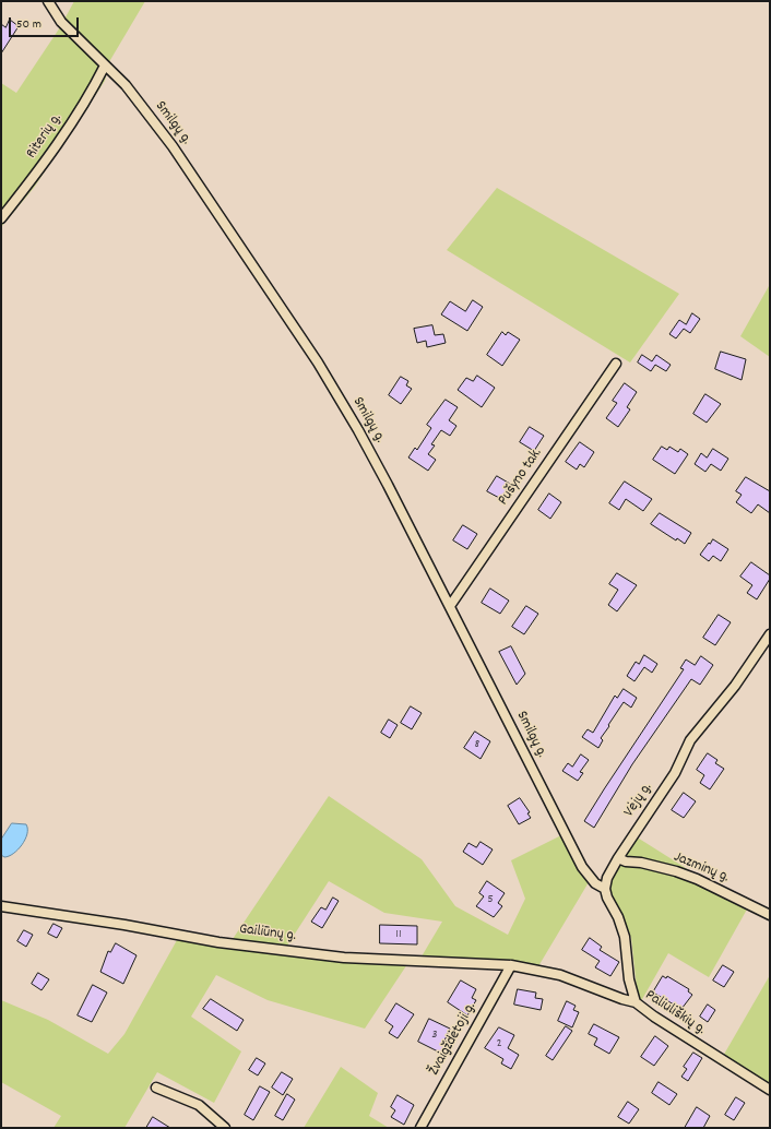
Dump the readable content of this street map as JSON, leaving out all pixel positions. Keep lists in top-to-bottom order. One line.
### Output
{"streets":{"street":["Smilgų g.","Riterių g.","Pušyno tak.","Vėjų g.","Jazminų g.","Gailiūnų g.","Paliuliškių g.","Žvaigždėtoji g."]},"crossings":[["Smilgų g.","Riterių g."],["Smilgų g.","Pušyno tak."],["Smilgų g.","Vėjų g."],["Vėjų g.","Jazminų g."],["Gailiūnų g.","Paliuliškių g."],["Gailiūnų g.","Žvaigždėtoji g."]],"house_numbers":["8","5","11","3","2"],"scale_bar":"50 m"}
